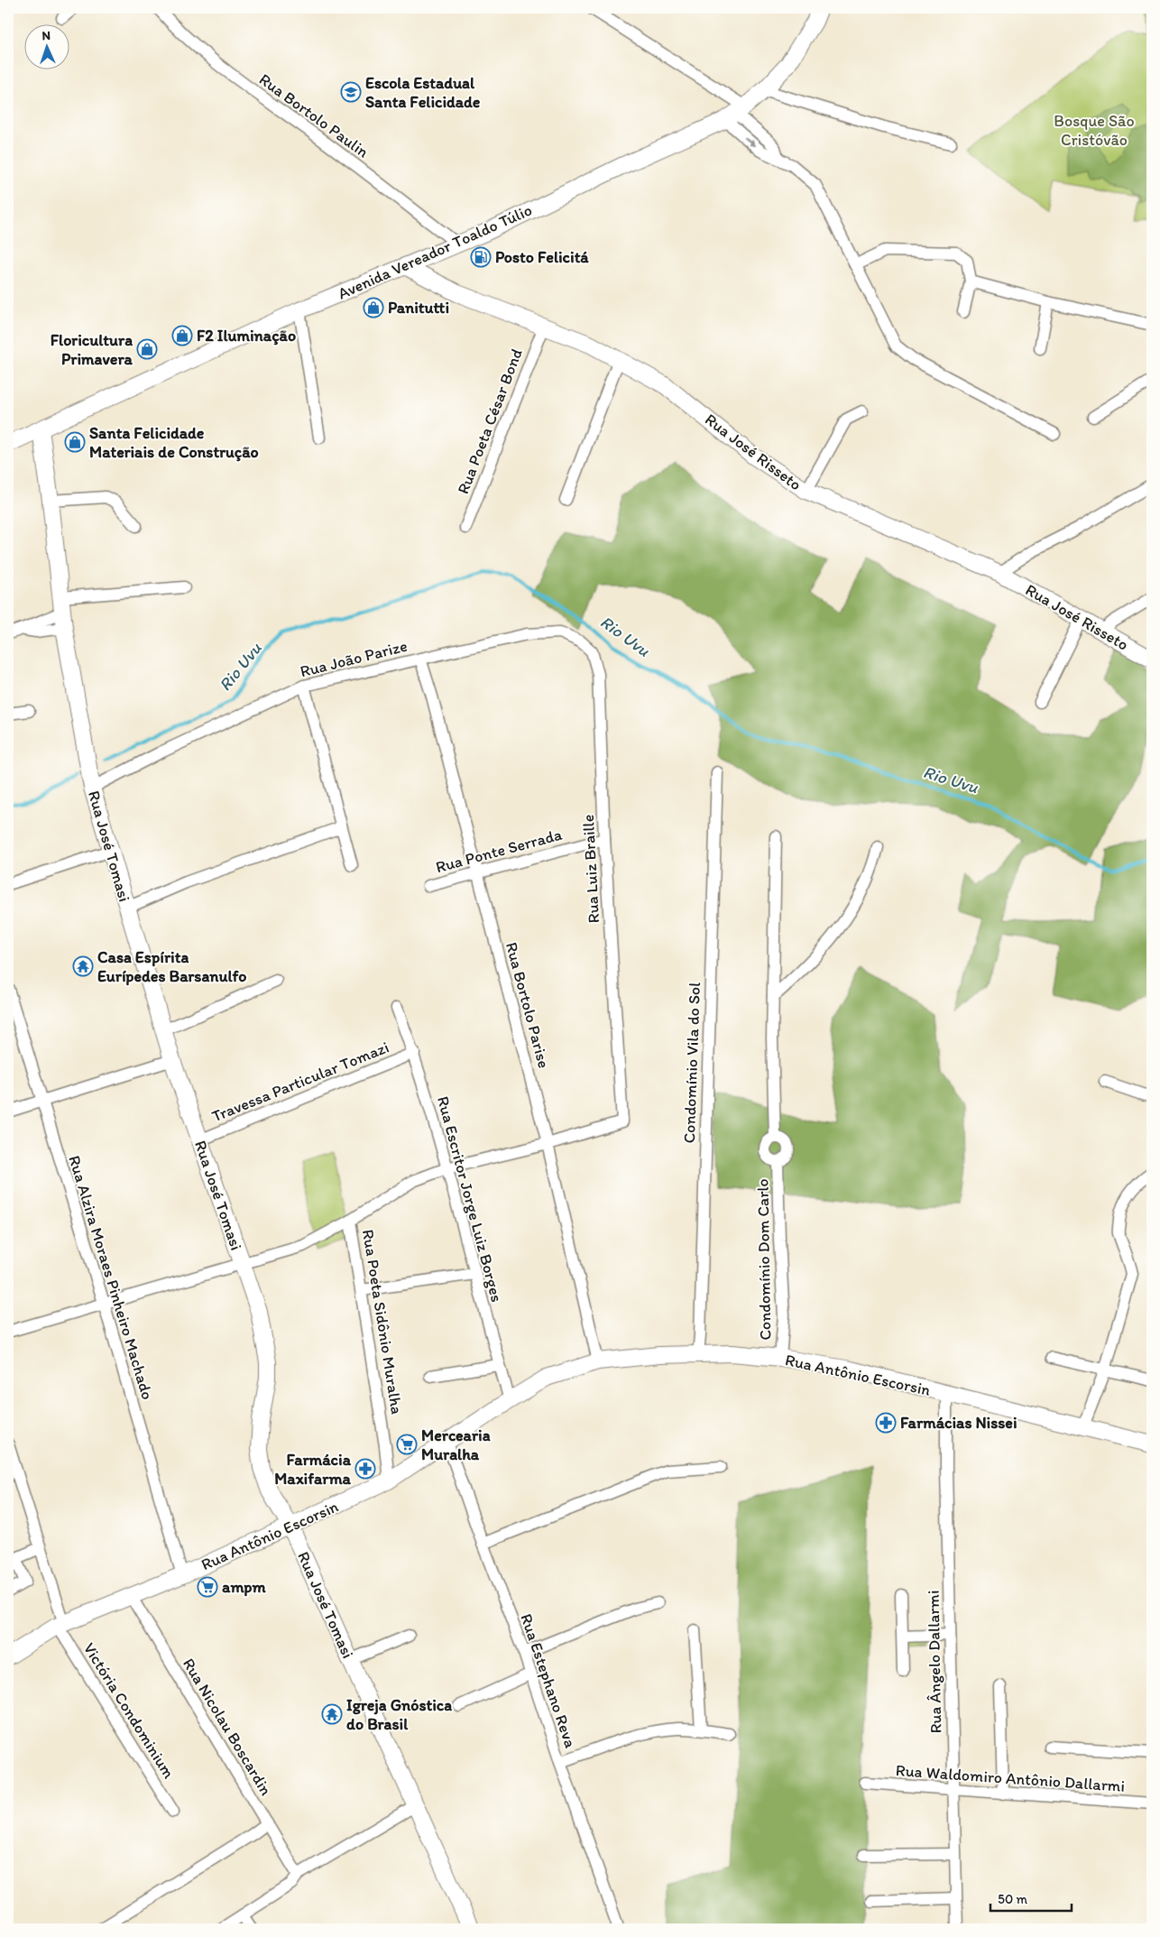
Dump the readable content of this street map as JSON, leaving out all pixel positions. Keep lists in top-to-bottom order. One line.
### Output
{"streets":{"main road":["Avenida Vereador Toaldo Túlio","Rua José Risseto","Rua José Tomasi","Rua Antônio Escorsin"],"street":["Rua Bortolo Paulin","Rua Poeta César Bond","Rua João Parize","Rua Ponte Serrada","Rua Luiz Braille","Rua Bortolo Parise","Condomínio Vila do Sol","Travessa Particular Tomazi","Rua Escritor Jorge Luiz Borges","Condomínio Dom Carlo","Rua Alzira Moraes Pinheiro Machado","Rua Poeta Sidônio Muralha","Rua Ângelo Dallarmi","Rua Estephano Reva","Victória Condominium","Rua Nicolau Boscardin","Rua Waldomiro Antônio Dallarmi"]},"crossings":[["Rua Bortolo Paulin","Avenida Vereador Toaldo Túlio"],["Avenida Vereador Toaldo Túlio","Rua José Risseto"],["Avenida Vereador Toaldo Túlio","Rua José Tomasi"],["Rua Poeta César Bond","Rua José Risseto"],["Rua João Parize","Rua José Tomasi"],["Rua João Parize","Rua Luiz Braille"],["Rua João Parize","Rua Bortolo Parise"],["Rua José Tomasi","Travessa Particular Tomazi"],["Rua José Tomasi","Rua Antônio Escorsin"],["Rua Ponte Serrada","Rua Luiz Braille"],["Rua Ponte Serrada","Rua Bortolo Parise"],["Rua Luiz Braille","Rua Bortolo Parise"],["Rua Bortolo Parise","Rua Antônio Escorsin"],["Condomínio Vila do Sol","Rua Antônio Escorsin"],["Travessa Particular Tomazi","Rua Escritor Jorge Luiz Borges"],["Rua Escritor Jorge Luiz Borges","Rua Antônio Escorsin"],["Condomínio Dom Carlo","Rua Antônio Escorsin"],["Rua Alzira Moraes Pinheiro Machado","Rua Antônio Escorsin"],["Rua Poeta Sidônio Muralha","Rua Antônio Escorsin"],["Rua Antônio Escorsin","Rua Ângelo Dallarmi"],["Rua Antônio Escorsin","Rua Estephano Reva"],["Rua Antônio Escorsin","Victória Condominium"],["Rua Antônio Escorsin","Rua Nicolau Boscardin"],["Rua Ângelo Dallarmi","Rua Waldomiro Antônio Dallarmi"]],"water":["Rio Uvu"],"parks":["Bosque São Cristóvão"],"places":{"school or university":["Escola Estadual Santa Felicidade"],"fuel station":["Posto Felicitá"],"shop":["Panitutti","F2 Iluminação","Floricultura Primavera","Santa Felicidade Materiais de Construção"],"temple":["Casa Espírita Eurípedes Barsanulfo","Igreja Gnóstica do Brasil"],"pharmacy":["Farmácias Nissei","Farmácia Maxifarma"],"supermarket":["Mercearia Muralha","ampm"]},"scale_bar":"50 m","north":"top"}
